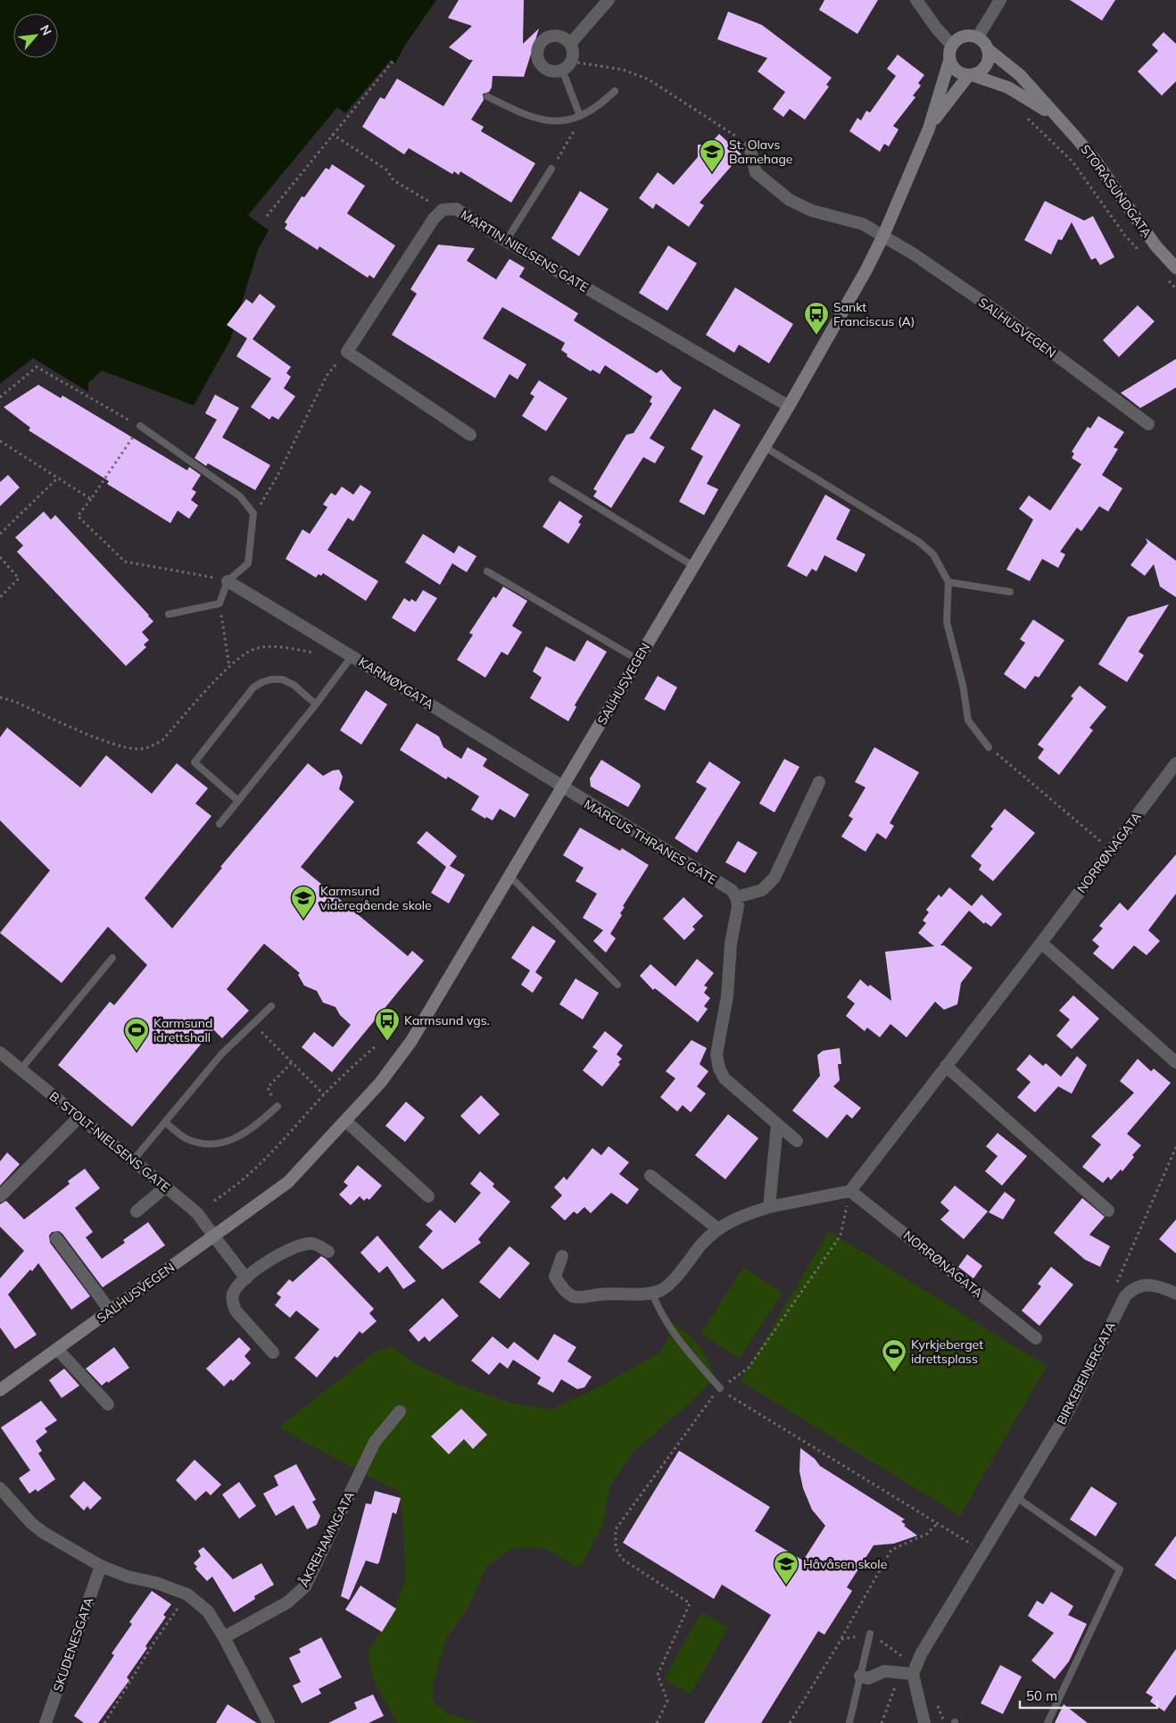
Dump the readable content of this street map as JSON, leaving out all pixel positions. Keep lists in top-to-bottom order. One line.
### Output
{"streets":{"main road":["STORASUNDGATA","SALHUSVEGEN"],"street":["MARTIN NIELSENS GATE","KARMØYGATA","MARCUS THRANES GATE","NORRØNAGATA","B. STOLT-NIELSENS GATE","BIRKEBEINERGATA","ÅKREHAMNGATA","SKUDENESGATA"]},"crossings":[["STORASUNDGATA","SALHUSVEGEN"],["MARTIN NIELSENS GATE","SALHUSVEGEN"],["SALHUSVEGEN","KARMØYGATA"],["SALHUSVEGEN","MARCUS THRANES GATE"],["SALHUSVEGEN","B. STOLT-NIELSENS GATE"],["KARMØYGATA","MARCUS THRANES GATE"]],"places":{"school or university":["St. Olavs Barnehage","Karmsund videregående skole","Håvåsen skole"],"bus stop":["Sankt Franciscus (A)","Karmsund vgs."],"sports":["Karmsund idrettshall","Kyrkjeberget idrettsplass"]},"scale_bar":"50 m","north":"top right"}
